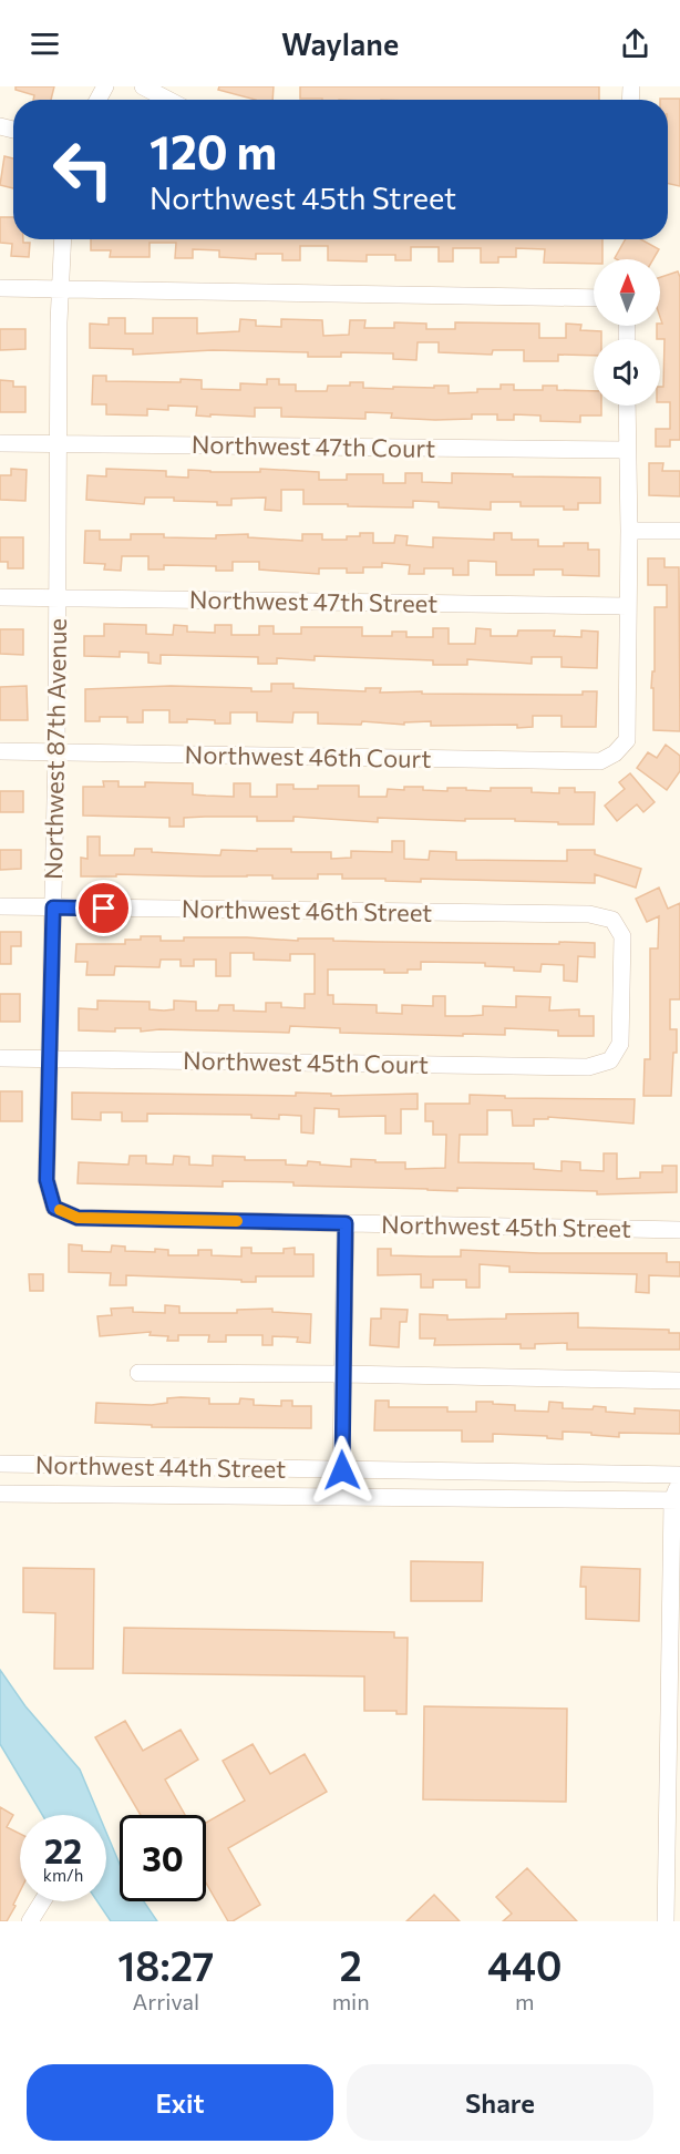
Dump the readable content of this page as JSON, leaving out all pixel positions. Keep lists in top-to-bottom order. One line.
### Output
{"streets":{"street":["Northwest 47th Court","Northwest 47th Street","Northwest 87th Avenue","Northwest 46th Court","Northwest 46th Street","Northwest 45th Court","Northwest 45th Street","Northwest 44th Street"]},"crossings":[["Northwest 47th Court","Northwest 87th Avenue"],["Northwest 47th Street","Northwest 87th Avenue"],["Northwest 47th Street","Northwest 46th Court"],["Northwest 87th Avenue","Northwest 46th Court"],["Northwest 87th Avenue","Northwest 46th Street"],["Northwest 87th Avenue","Northwest 45th Court"],["Northwest 87th Avenue","Northwest 45th Street"],["Northwest 46th Street","Northwest 45th Court"]],"north":"top","page":{"header":"Waylane","turn":["120 m","Northwest 45th Street"],"speed":"22 km/h","limit":"30","eta":["18:27","Arrival","2","min","440","m"],"buttons":["Exit","Share"]}}
